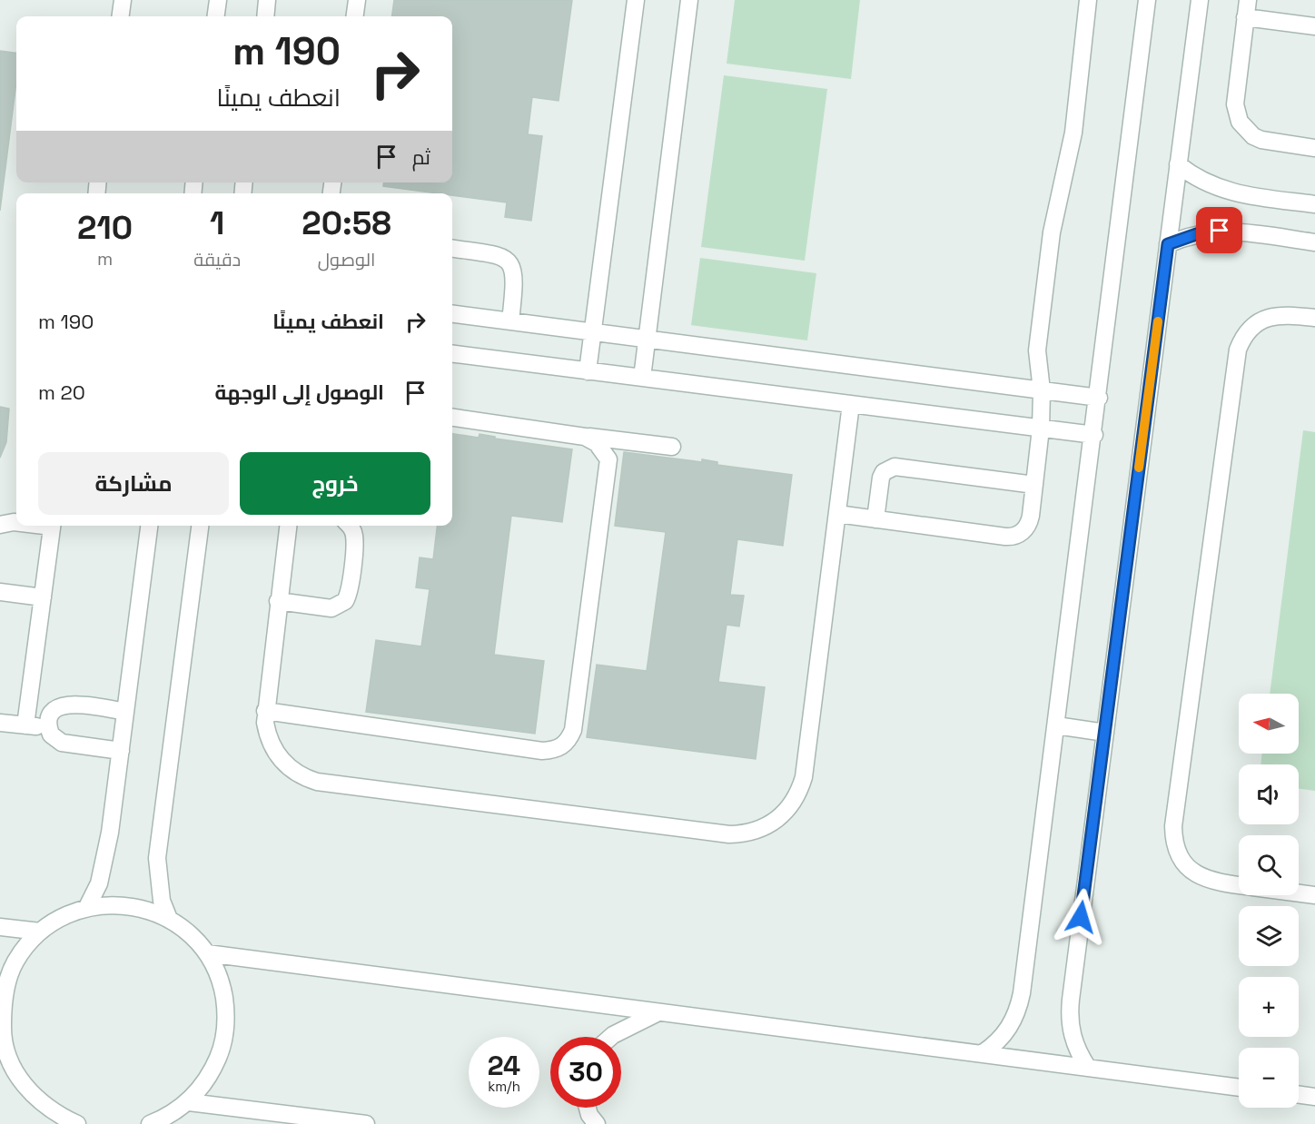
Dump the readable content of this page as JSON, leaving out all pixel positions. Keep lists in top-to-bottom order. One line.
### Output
{"north":"left","page":{"turn":["190 m","انعطف يمينًا"],"then":"ثم","eta":["20:58","الوصول","1","دقيقة","210","m"],"list":[{"name":"انعطف يمينًا","value":"190 m"},{"name":"الوصول إلى الوجهة","value":"20 m"}],"buttons":["خروج","مشاركة"],"map_buttons":["+","−"],"speed":"24 km/h","limit":"30"}}
